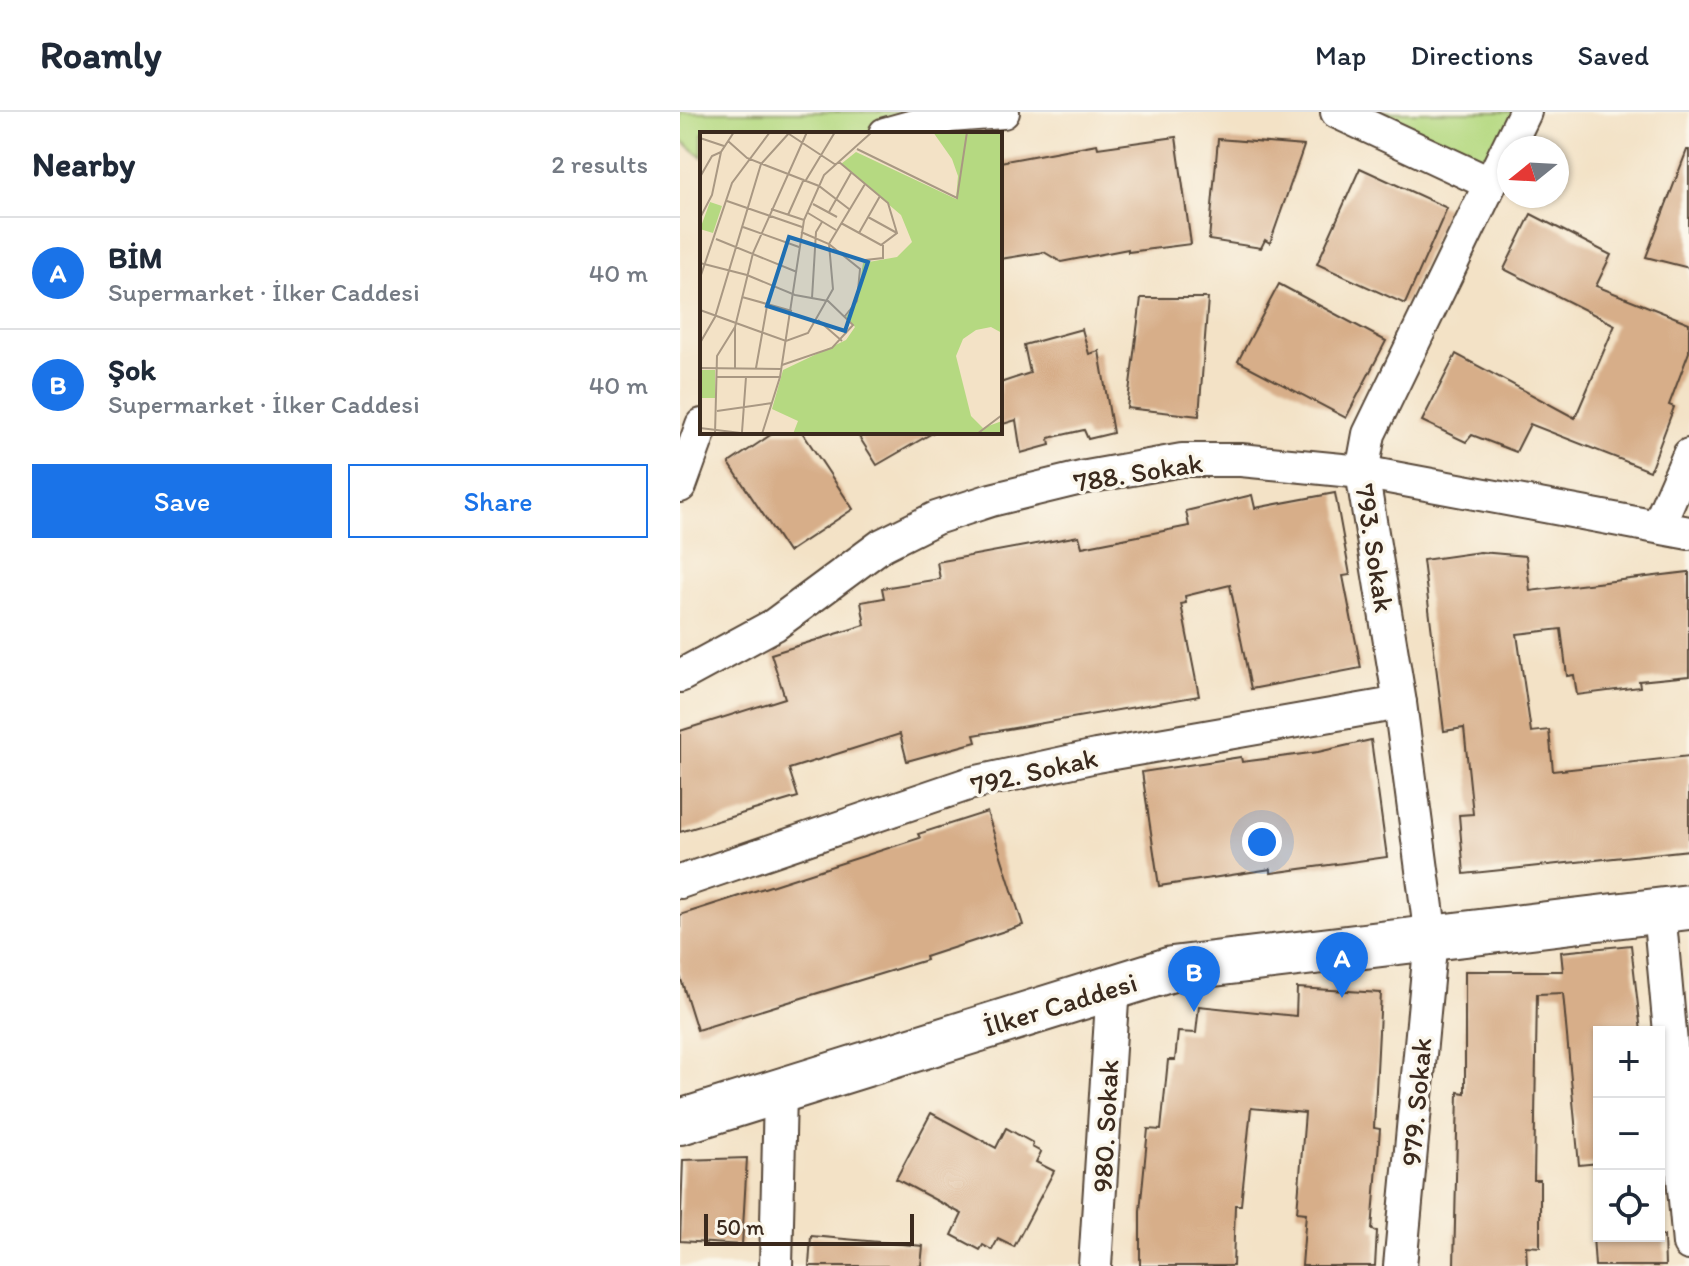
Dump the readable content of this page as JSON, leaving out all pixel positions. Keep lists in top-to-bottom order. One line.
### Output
{"streets":{"main road":["İlker Caddesi"],"street":["788. Sokak","793. Sokak","792. Sokak","979. Sokak","980. Sokak"]},"crossings":[["788. Sokak","793. Sokak"],["793. Sokak","792. Sokak"],["793. Sokak","İlker Caddesi"],["793. Sokak","979. Sokak"],["İlker Caddesi","979. Sokak"],["İlker Caddesi","980. Sokak"]],"scale_bar":"50 m","north":"left","page":{"header":"Roamly","nav":["Map","Directions","Saved"],"heading":["Nearby","2 results"],"list":[{"mark":"A","name":"BİM","note":"Supermarket · İlker Caddesi","value":"40 m"},{"mark":"B","name":"Şok","note":"Supermarket · İlker Caddesi","value":"40 m"}],"buttons":["Save","Share"],"pins":["A","B"],"map_buttons":["+","−"],"scale":"50 m"}}
